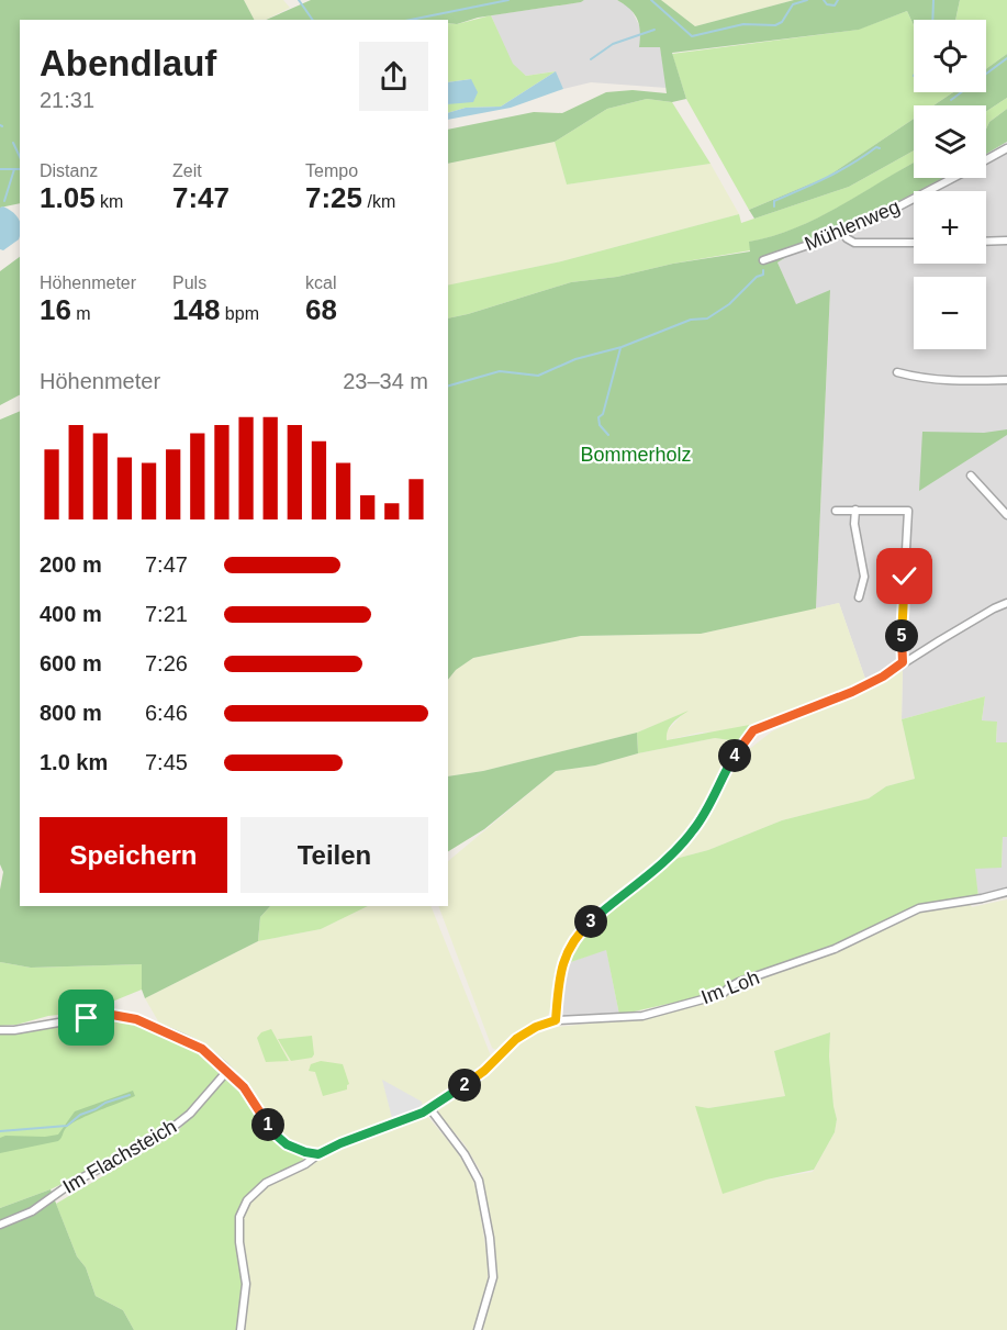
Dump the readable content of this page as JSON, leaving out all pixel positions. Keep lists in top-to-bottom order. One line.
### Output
{"streets":{"street":["Mühlenweg","Im Loh","Im Flachsteich"]},"parks":["Bommerholz"],"page":{"map_buttons":["+","−"],"heading":["Abendlauf","21:31"],"stats":[["Distanz","1.05 km"],["Zeit","7:47"],["Tempo","7:25 /km"],["Höhenmeter","16 m"],["Puls","148 bpm"],["kcal","68"]],"chart":["Höhenmeter","23–34 m"],"list":[{"name":"200 m","note":"7:47"},{"name":"400 m","note":"7:21"},{"name":"600 m","note":"7:26"},{"name":"800 m","note":"6:46"},{"name":"1.0 km","note":"7:45"}],"pins":["5","4","3","2","1"],"buttons":["Speichern","Teilen"]}}
